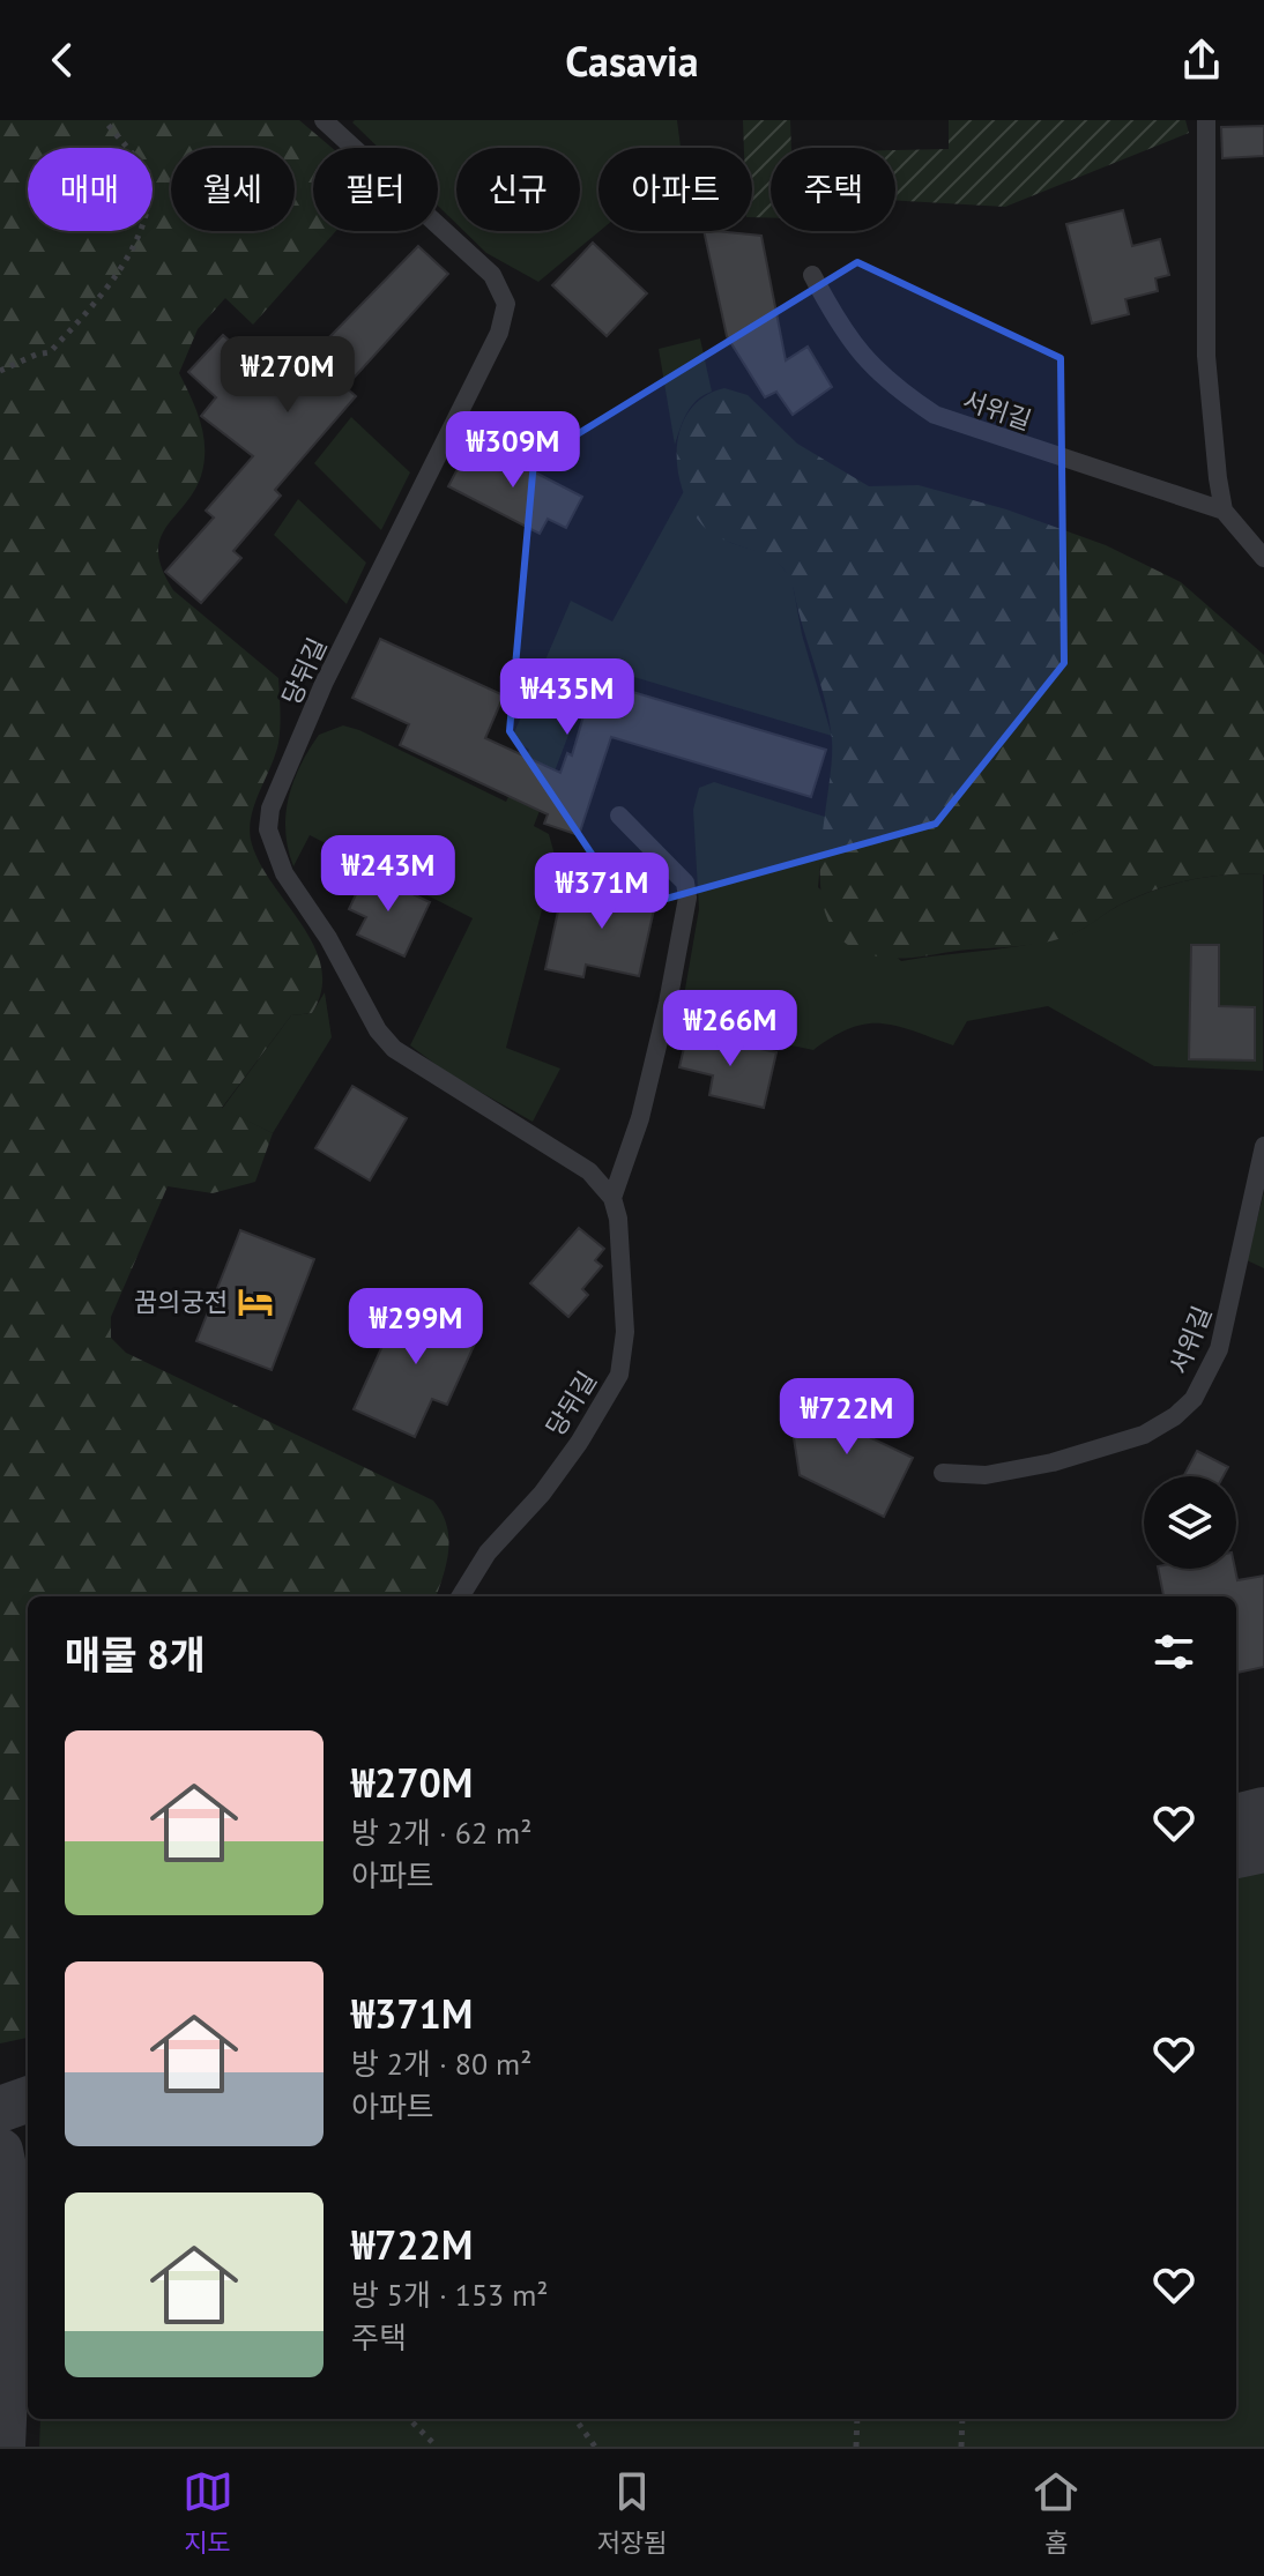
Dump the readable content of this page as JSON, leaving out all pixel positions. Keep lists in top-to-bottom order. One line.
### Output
{"streets":{"lane":["서위길","당뒤길"]},"places":{"hotel":["꿈의궁전"]},"page":{"header":"Casavia","chip":["매매","월세","필터","신규","아파트","주택"],"price":["₩270M","₩309M","₩435M","₩243M","₩371M","₩266M","₩299M","₩722M"],"heading":"매물 8개","list":[{"name":"₩270M","note":"방 2개 · 62 m² · 아파트"},{"name":"₩371M","note":"방 2개 · 80 m² · 아파트"},{"name":"₩722M","note":"방 5개 · 153 m² · 주택"}],"tabs":["지도","저장됨","홈"]}}
